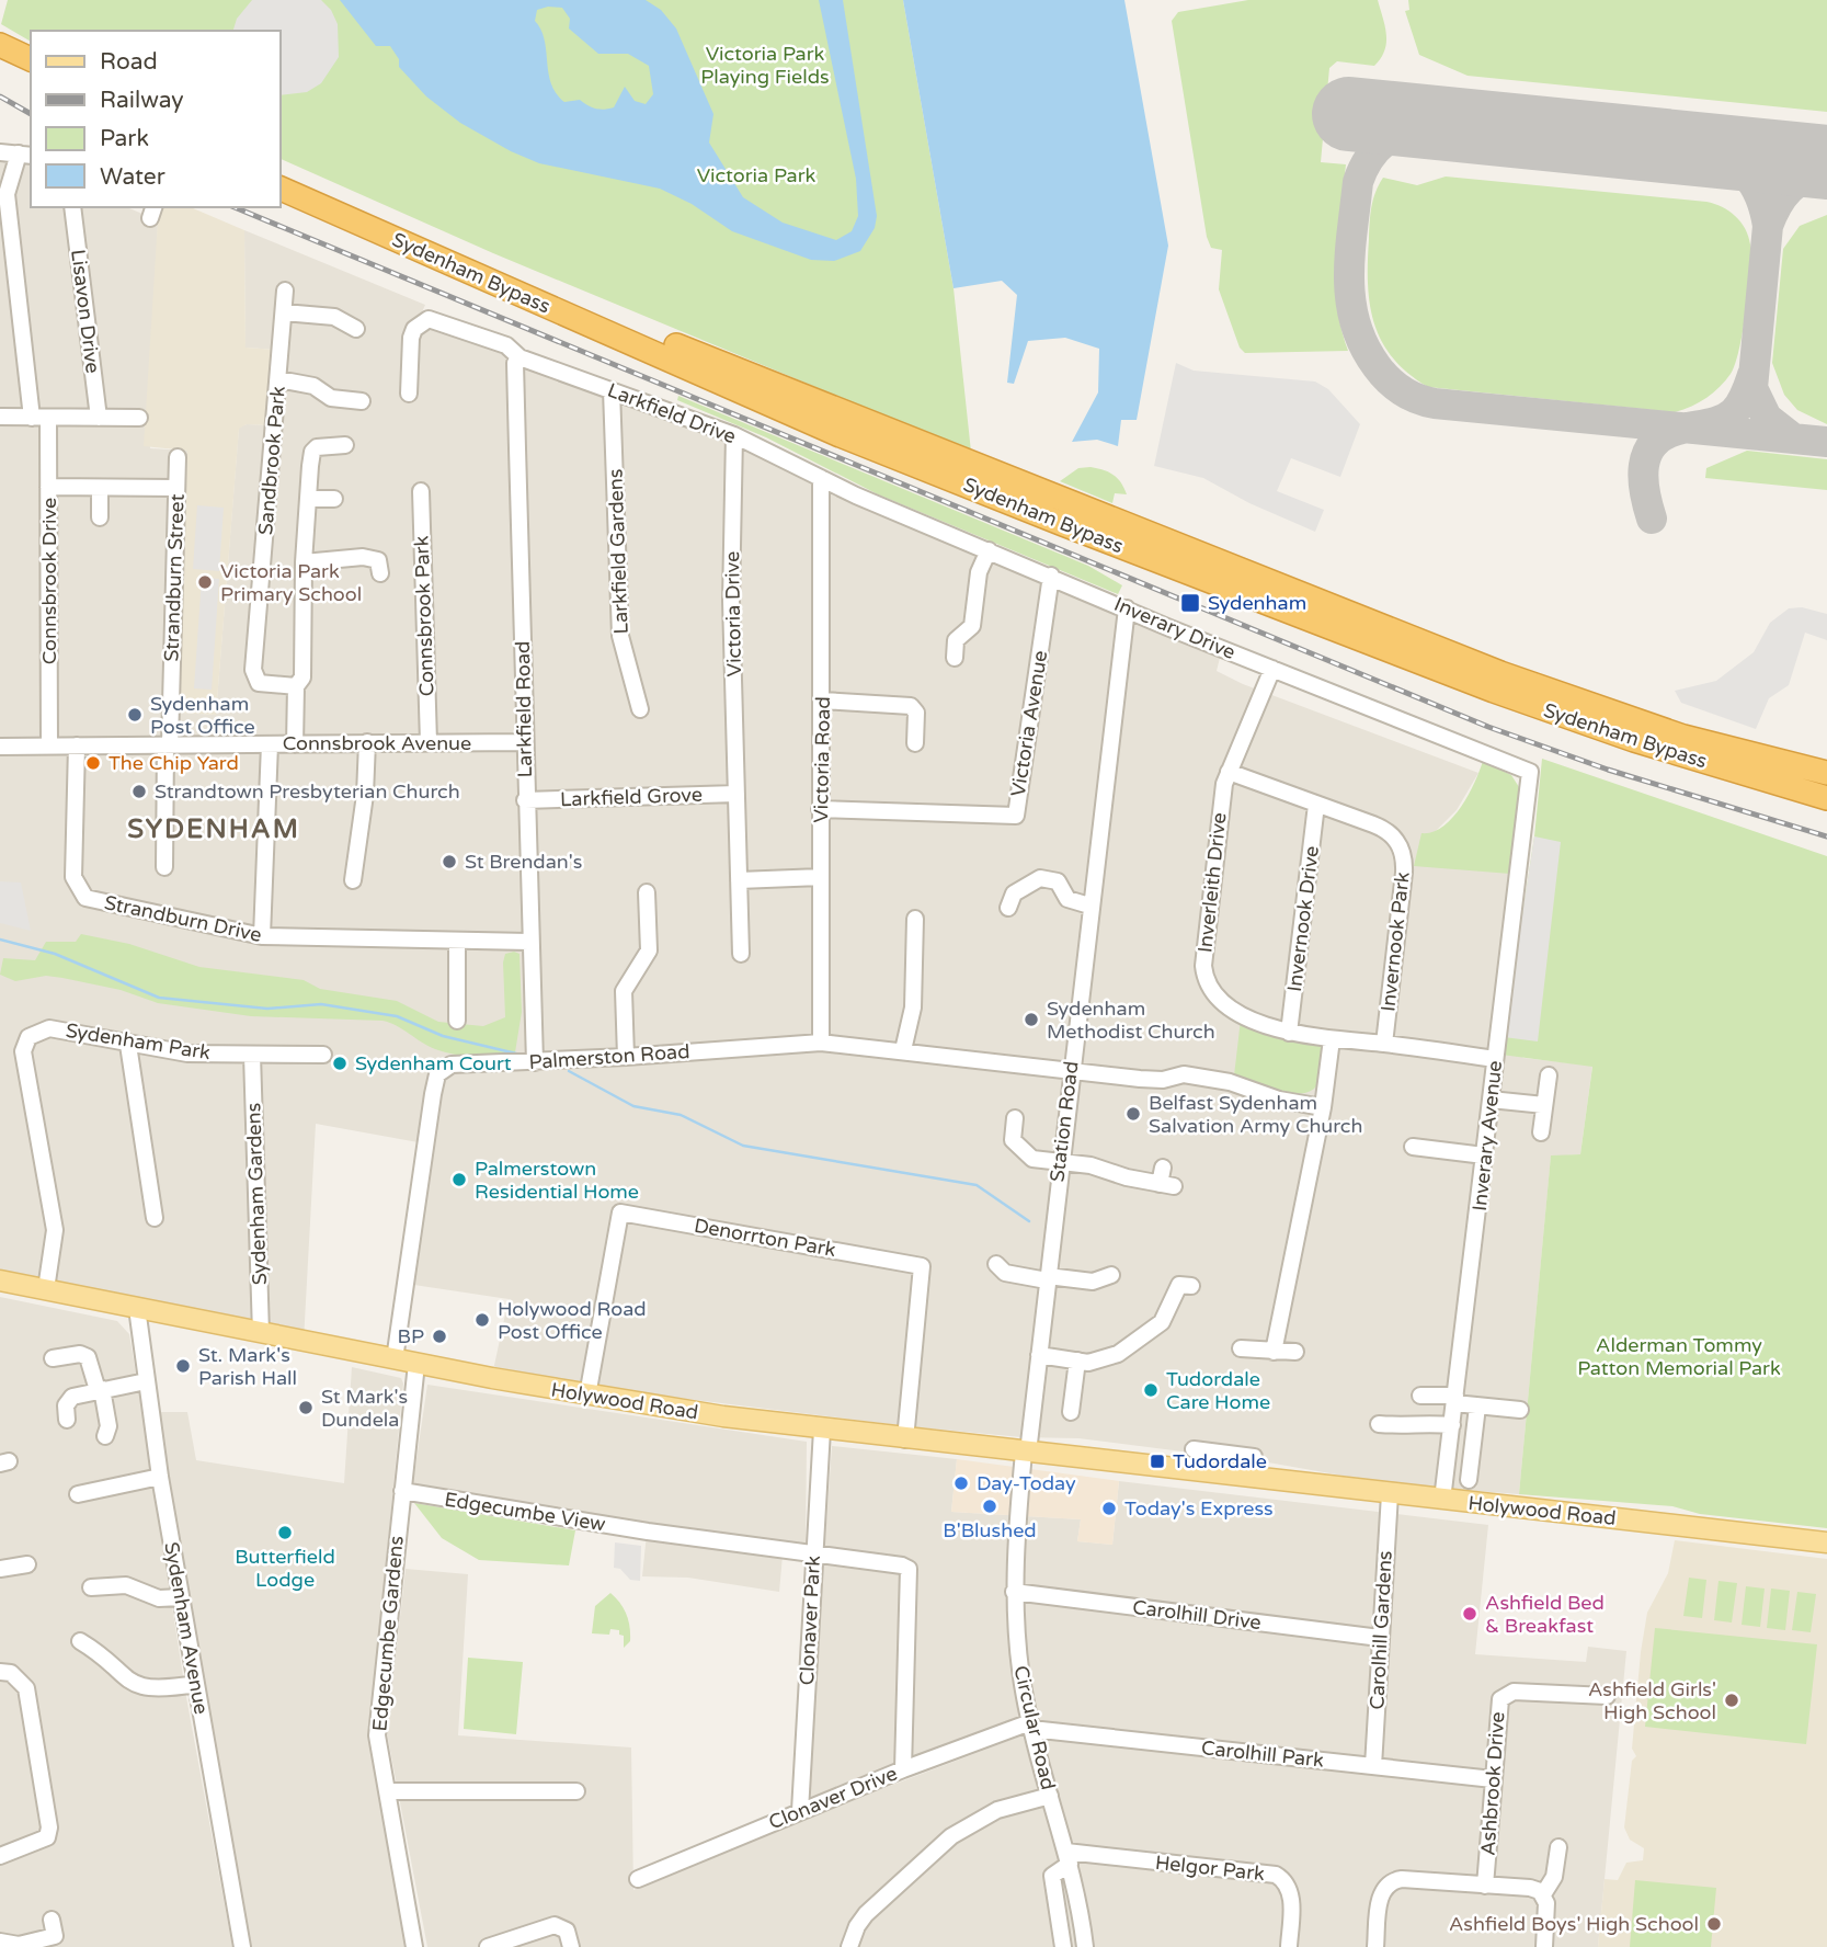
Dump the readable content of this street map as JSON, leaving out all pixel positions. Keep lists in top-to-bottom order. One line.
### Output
{"streets":{"highway":["Sydenham Bypass"],"main road":["Holywood Road"],"street":["Lisavon Drive","Larkfield Drive","Sandbrook Park","Larkfield Gardens","Strandburn Street","Connsbrook Drive","Victoria Drive","Connsbrook Park","Inverary Drive","Larkfield Road","Victoria Avenue","Connsbrook Avenue","Victoria Road","Larkfield Grove","Inverleith Drive","Strandburn Drive","Invernook Drive","Invernook Park","Sydenham Park","Palmerston Road","Station Road","Inverary Avenue","Sydenham Gardens","Denorrton Park","Edgecumbe View","Carolhill Drive","Clonaver Park","Sydenham Avenue","Carolhill Gardens","Edgecumbe Gardens","Circular Road","Carolhill Park","Ashbrook Drive","Clonaver Drive","Helgor Park"]},"crossings":[["Larkfield Drive","Larkfield Gardens"],["Larkfield Drive","Victoria Drive"],["Larkfield Drive","Inverary Drive"],["Larkfield Drive","Larkfield Road"],["Larkfield Drive","Victoria Road"],["Strandburn Street","Connsbrook Avenue"],["Connsbrook Drive","Connsbrook Avenue"],["Victoria Drive","Larkfield Grove"],["Connsbrook Park","Connsbrook Avenue"],["Inverary Drive","Victoria Avenue"],["Inverary Drive","Victoria Road"],["Inverary Drive","Inverleith Drive"],["Inverary Drive","Station Road"],["Inverary Drive","Inverary Avenue"],["Larkfield Road","Connsbrook Avenue"],["Larkfield Road","Larkfield Grove"],["Larkfield Road","Strandburn Drive"],["Larkfield Road","Palmerston Road"],["Victoria Avenue","Victoria Road"],["Connsbrook Avenue","Strandburn Drive"],["Victoria Road","Palmerston Road"],["Inverleith Drive","Invernook Drive"],["Inverleith Drive","Invernook Park"],["Inverleith Drive","Inverary Avenue"],["Invernook Drive","Invernook Park"],["Sydenham Park","Sydenham Gardens"],["Sydenham Park","Holywood Road"],["Palmerston Road","Station Road"],["Palmerston Road","Holywood Road"],["Station Road","Holywood Road"],["Station Road","Circular Road"],["Inverary Avenue","Holywood Road"],["Sydenham Gardens","Holywood Road"],["Denorrton Park","Holywood Road"],["Holywood Road","Clonaver Park"],["Holywood Road","Sydenham Avenue"],["Holywood Road","Carolhill Gardens"],["Holywood Road","Edgecumbe Gardens"],["Holywood Road","Circular Road"],["Edgecumbe View","Clonaver Park"],["Edgecumbe View","Edgecumbe Gardens"],["Edgecumbe View","Clonaver Drive"],["Carolhill Drive","Carolhill Gardens"],["Carolhill Drive","Circular Road"],["Clonaver Park","Clonaver Drive"],["Carolhill Gardens","Carolhill Park"],["Circular Road","Carolhill Park"],["Circular Road","Clonaver Drive"],["Circular Road","Helgor Park"],["Carolhill Park","Ashbrook Drive"],["Carolhill Park","Clonaver Drive"]],"districts":["SYDENHAM"],"parks":["Victoria Park Playing Fields","Victoria Park","Alderman Tommy Patton Memorial Park"],"places":{"other":["Victoria Park Primary School","Sydenham Post Office","The Chip Yard","Strandtown Presbyterian Church","St Brendan's","Sydenham Methodist Church","Sydenham Court","Belfast Sydenham Salvation Army Church","Palmerstown Residential Home","Holywood Road Post Office","BP","St. Mark's Parish Hall","Tudordale Care Home","St Mark's Dundela","Day-Today","B'Blushed","Today's Express","Butterfield Lodge","Ashfield Bed & Breakfast","Ashfield Girls' High School","Ashfield Boys' High School"],"transit":["Sydenham","Tudordale"]},"legend":["Road","Railway","Park","Water"]}
